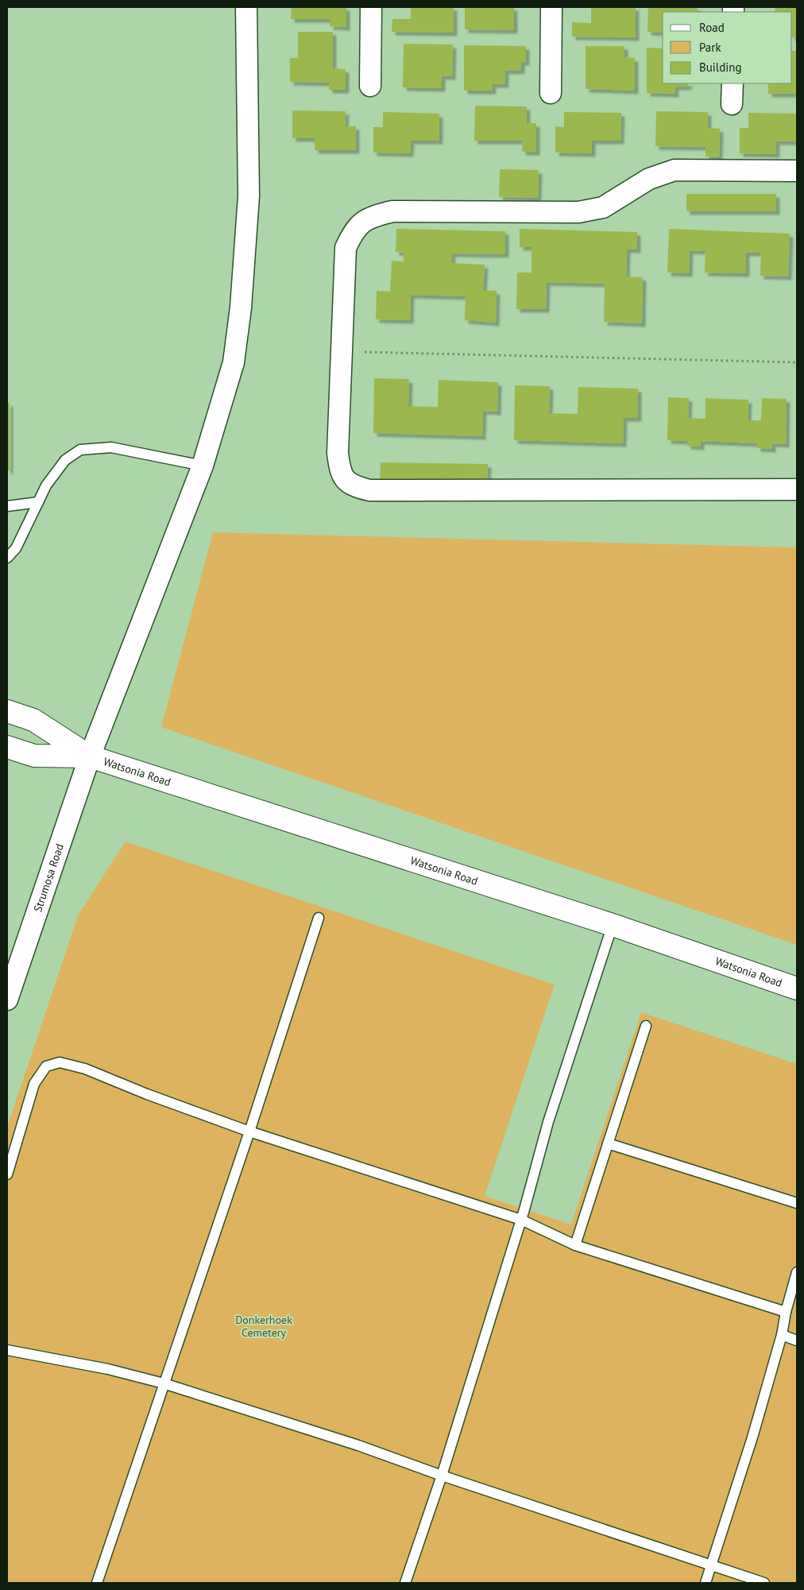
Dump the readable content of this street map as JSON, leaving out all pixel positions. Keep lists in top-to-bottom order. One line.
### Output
{"streets":{"main road":["Watsonia Road"],"street":["Strumosa Road"]},"crossings":[["Watsonia Road","Strumosa Road"]],"parks":["Donkerhoek Cemetery"],"legend":["Road","Park","Building"]}
